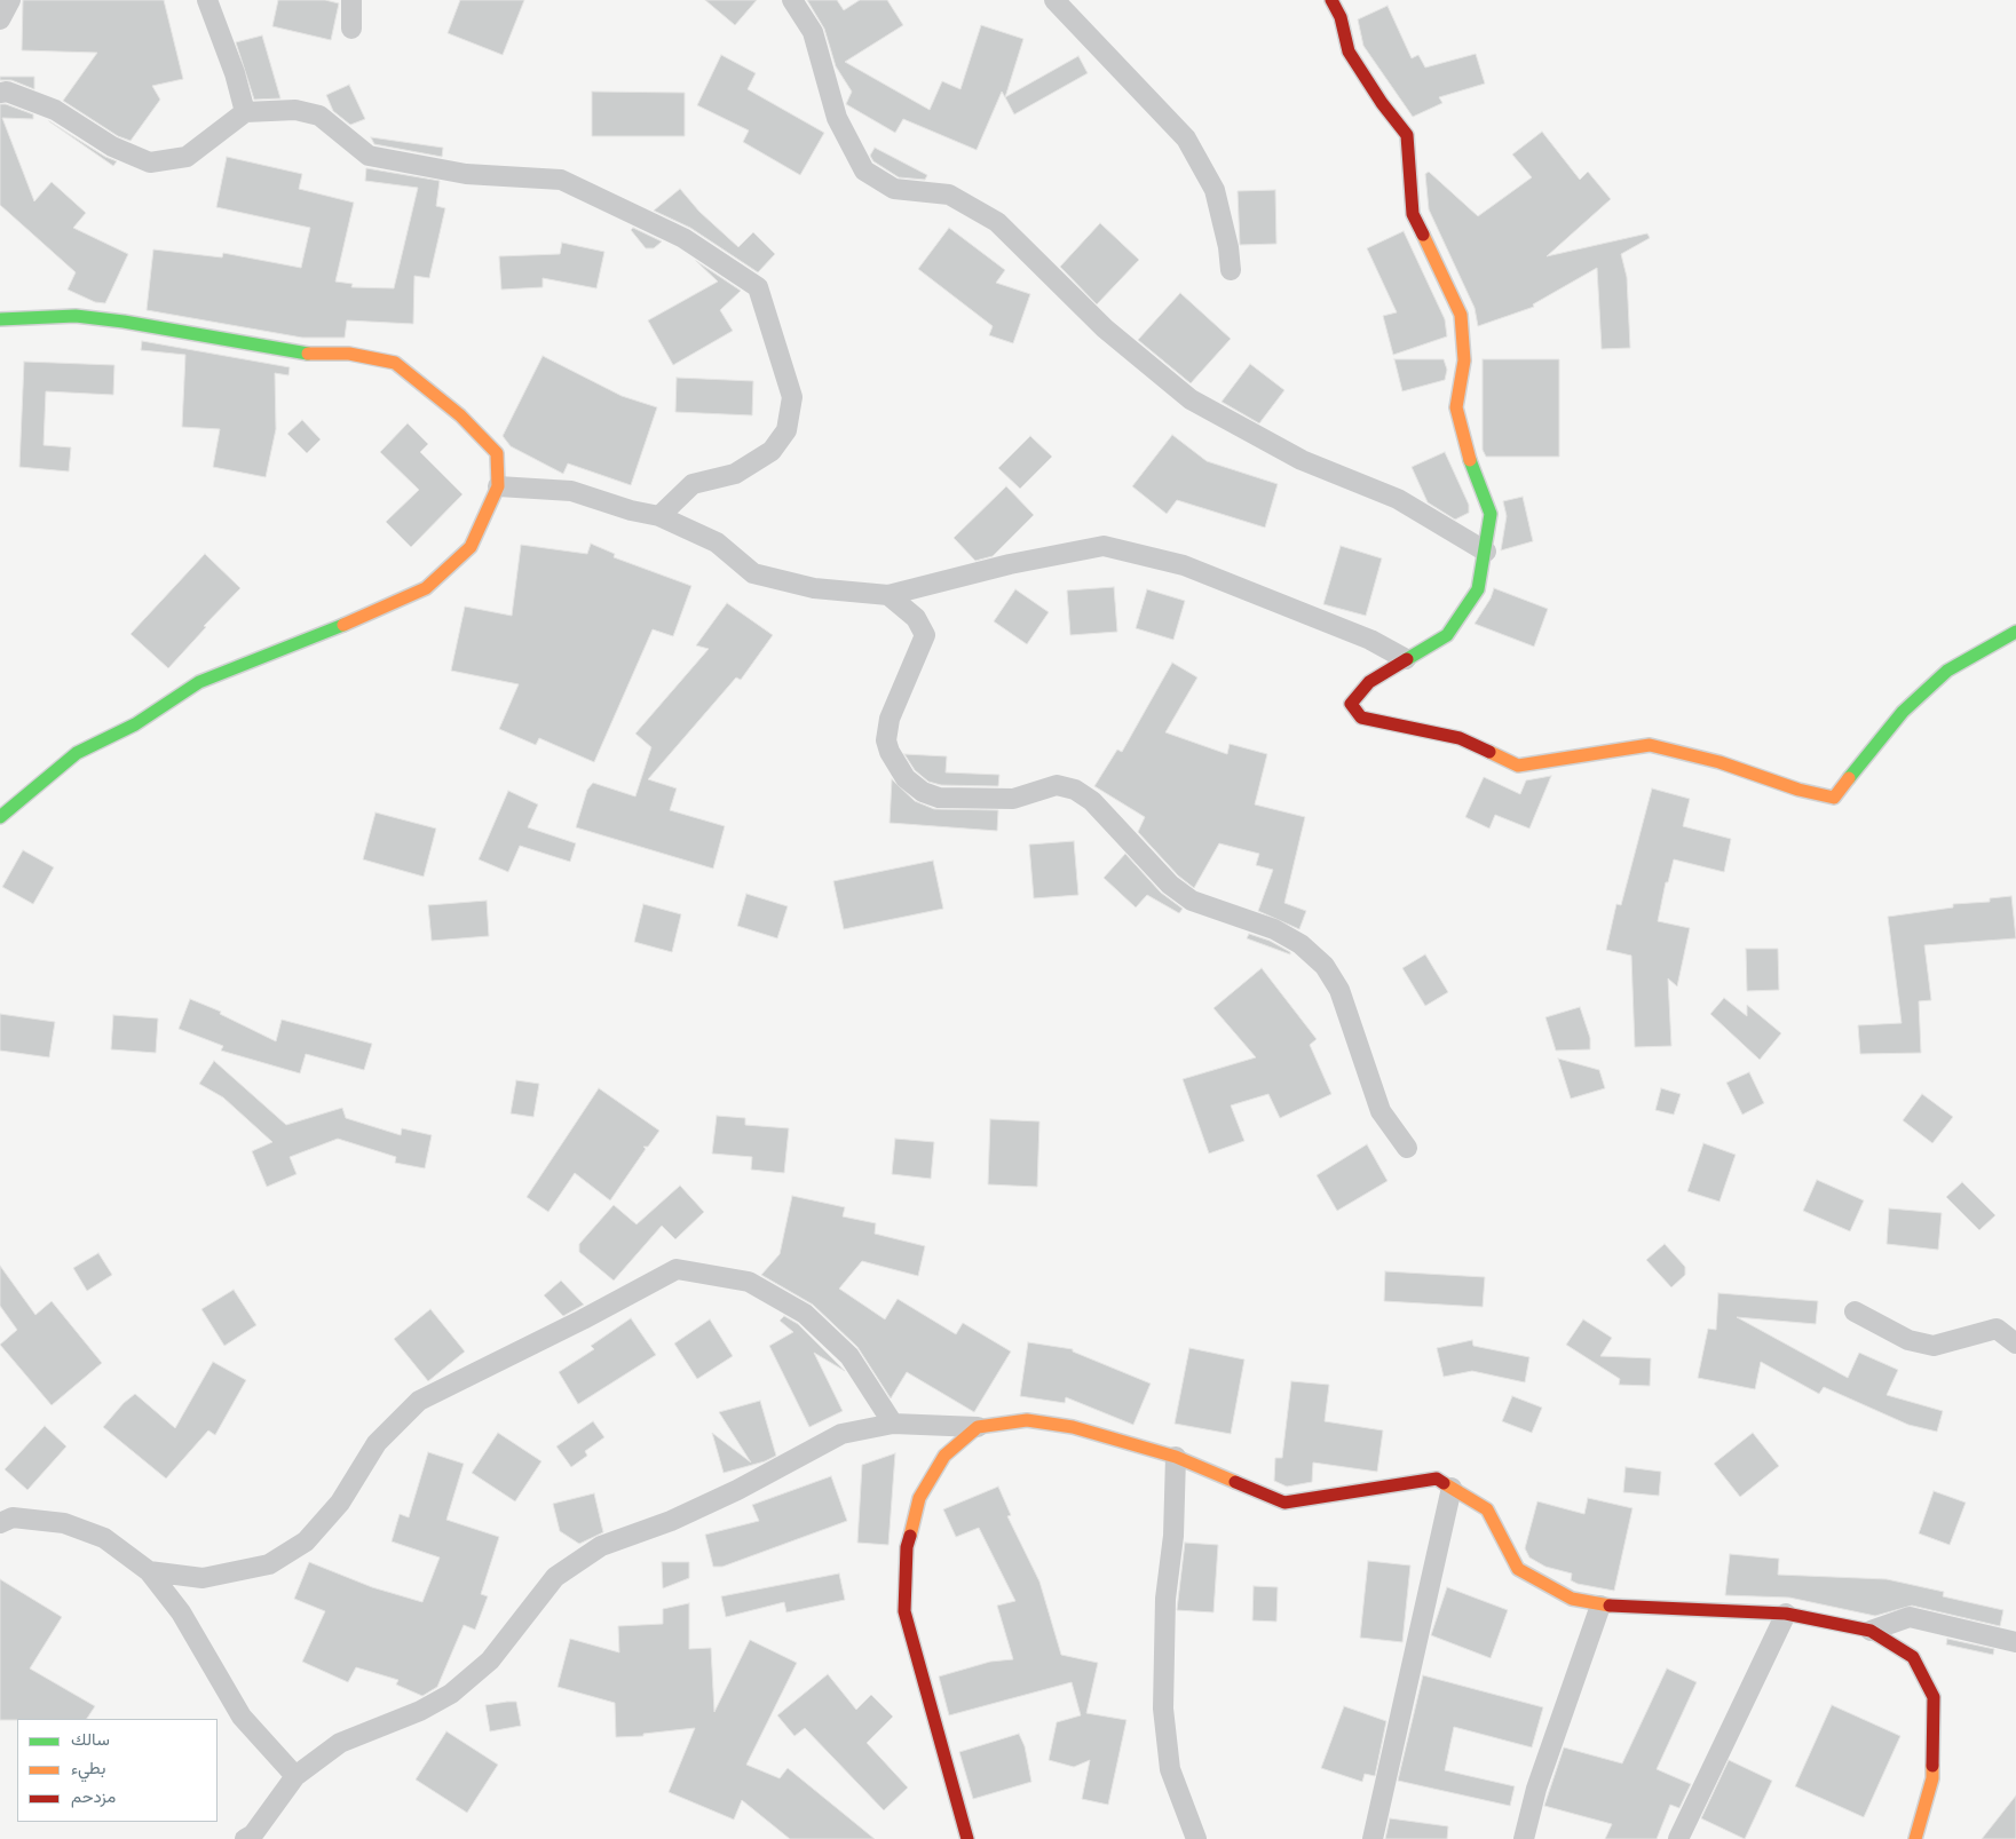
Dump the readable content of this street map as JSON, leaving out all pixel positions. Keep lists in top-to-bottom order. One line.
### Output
{"legend":["سالك","بطيء","مزدحم"]}
